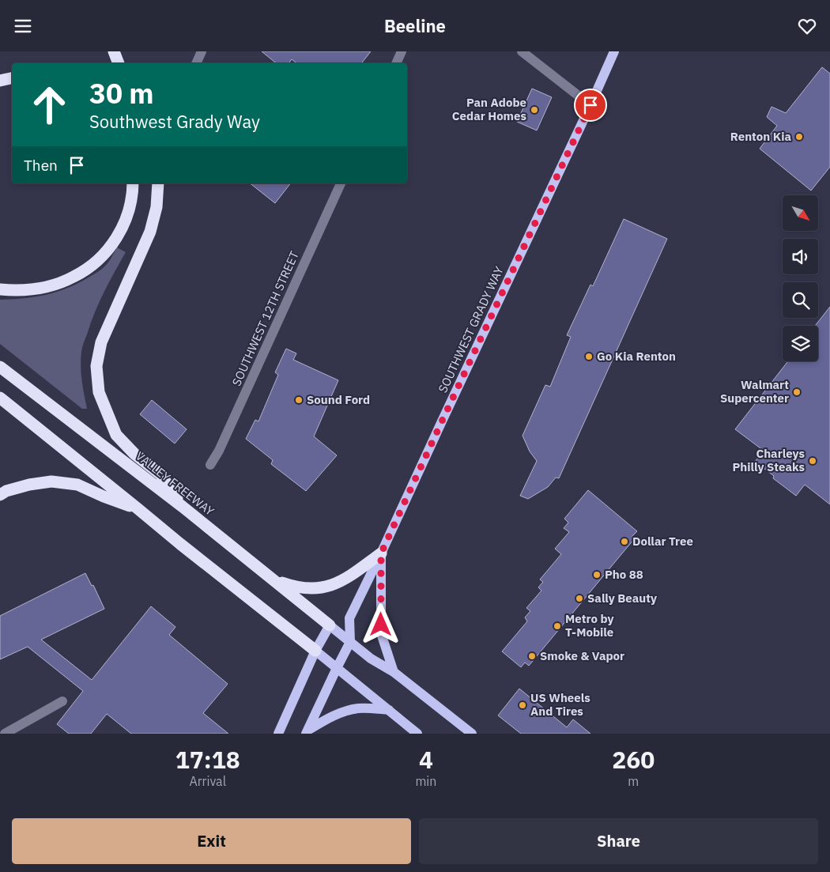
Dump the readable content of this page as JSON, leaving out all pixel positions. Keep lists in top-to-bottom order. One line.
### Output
{"streets":{"highway":["VALLEY FREEWAY"],"main road":["SOUTHWEST GRADY WAY"],"street":["SOUTHWEST 12TH STREET"]},"places":["Pan Adobe Cedar Homes","Renton Kia","Go Kia Renton","Walmart Supercenter","Sound Ford","Charleys Philly Steaks","Dollar Tree","Pho 88","Sally Beauty","Metro by T-Mobile","Smoke & Vapor","US Wheels And Tires"],"north":"bottom right","page":{"header":"Beeline","turn":["30 m","Southwest Grady Way"],"then":"Then","eta":["17:18","Arrival","4","min","260","m"],"buttons":["Exit","Share"]}}
